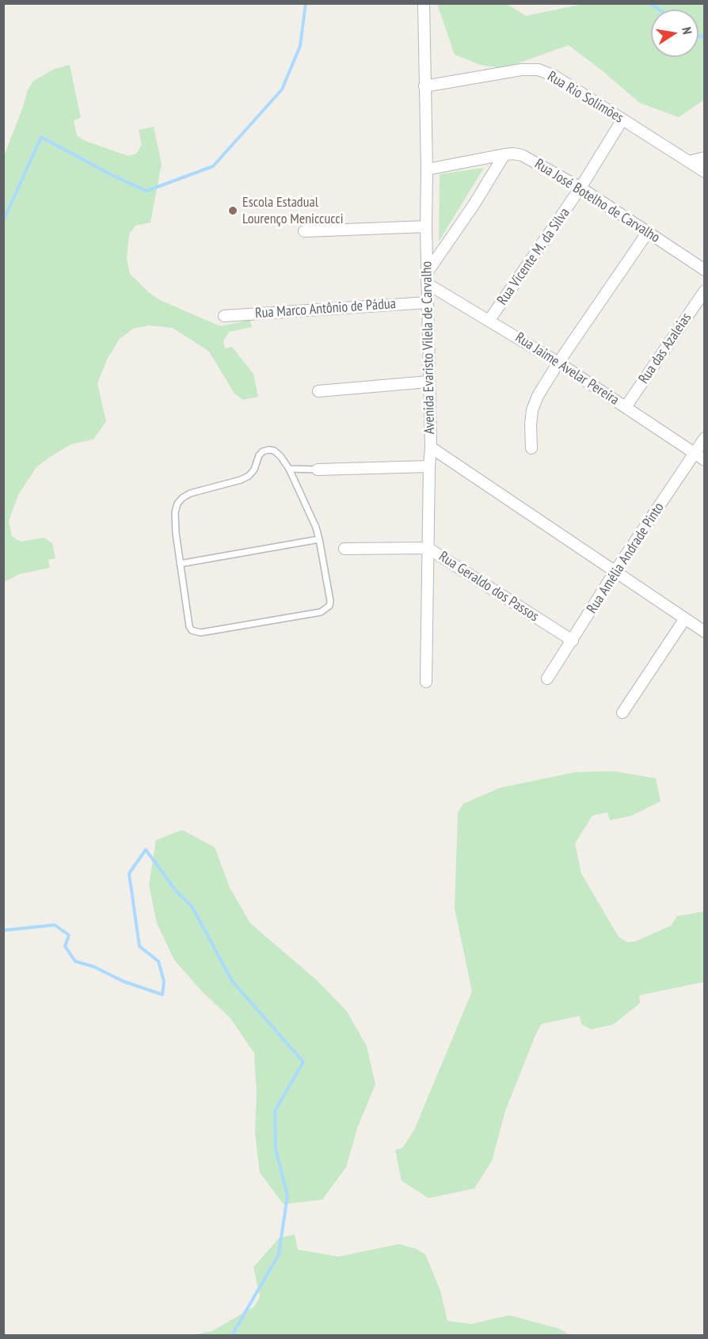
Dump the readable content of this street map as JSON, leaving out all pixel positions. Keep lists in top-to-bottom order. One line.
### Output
{"streets":{"street":["Rua Rio Solimões","Rua José Botelho de Carvalho","Rua Vicente M. da Silva","Rua Marco Antônio de Pádua","Avenida Evaristo Vilela de Carvalho","Rua das Azaleias","Rua Jaime Avelar Pereira","Rua Amélia Andrade Pinto","Rua Geraldo dos Passos"]},"crossings":[["Rua Rio Solimões","Rua Vicente M. da Silva"],["Rua Rio Solimões","Avenida Evaristo Vilela de Carvalho"],["Rua José Botelho de Carvalho","Rua Vicente M. da Silva"],["Rua José Botelho de Carvalho","Avenida Evaristo Vilela de Carvalho"],["Rua Vicente M. da Silva","Rua Jaime Avelar Pereira"],["Rua Marco Antônio de Pádua","Avenida Evaristo Vilela de Carvalho"],["Avenida Evaristo Vilela de Carvalho","Rua Jaime Avelar Pereira"],["Avenida Evaristo Vilela de Carvalho","Rua Amélia Andrade Pinto"],["Rua das Azaleias","Rua Jaime Avelar Pereira"],["Rua Jaime Avelar Pereira","Rua Amélia Andrade Pinto"],["Rua Amélia Andrade Pinto","Rua Geraldo dos Passos"]],"places":["Escola Estadual Lourenço Meniccucci"],"north":"right"}
